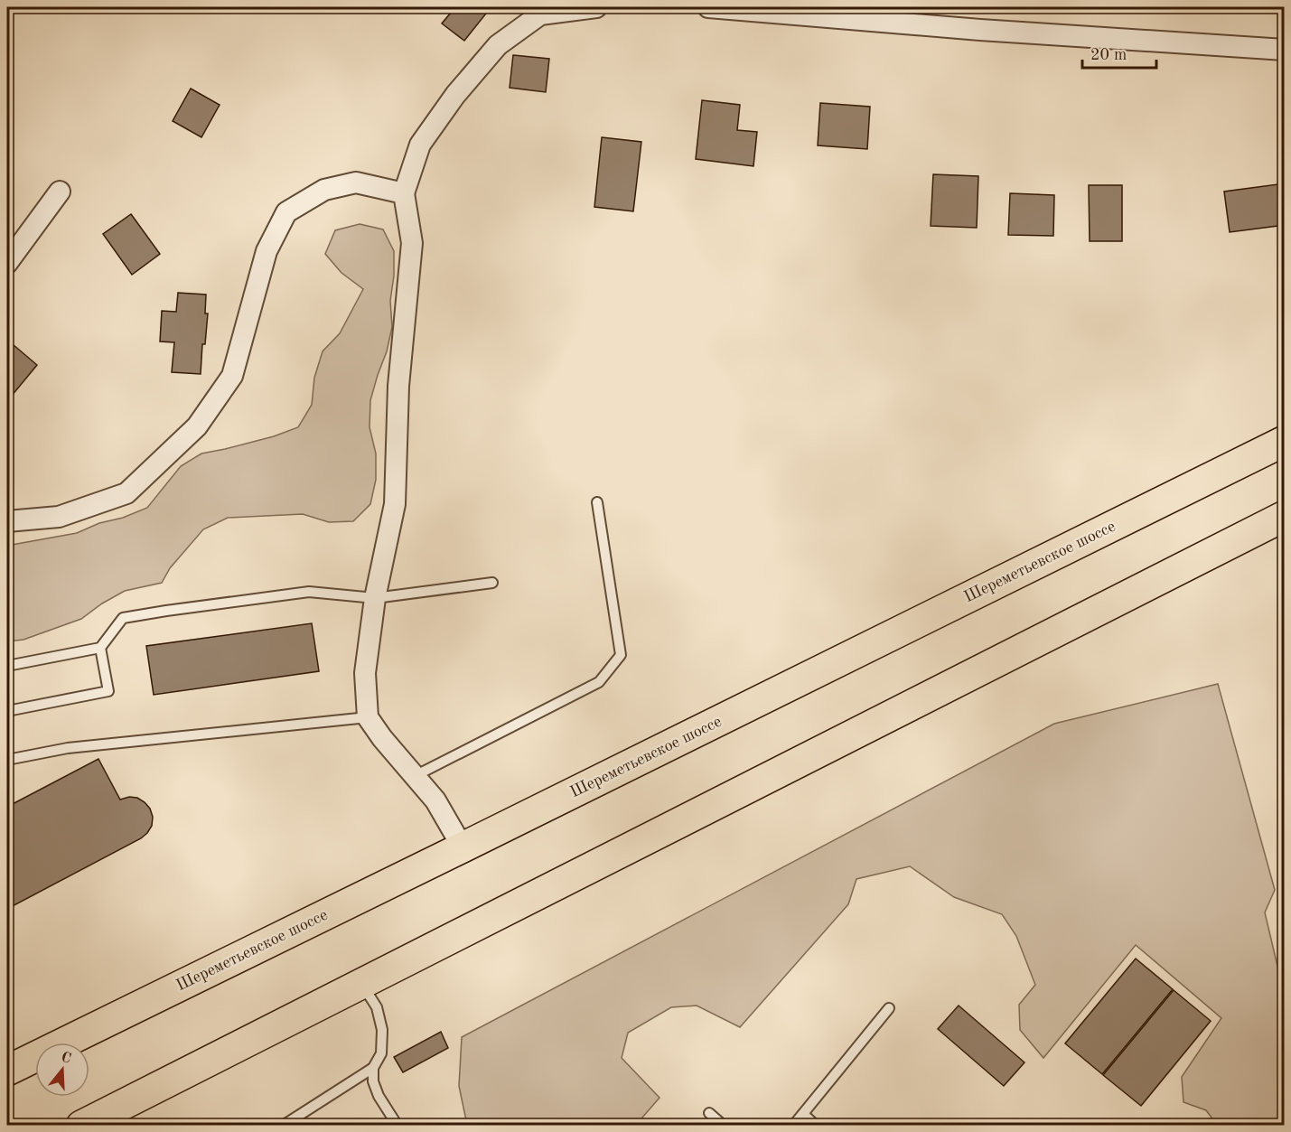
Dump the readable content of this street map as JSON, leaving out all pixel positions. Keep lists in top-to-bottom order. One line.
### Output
{"streets":{"main road":["Шереметьевское шоссе"]},"scale_bar":"20 m","north":"top"}
